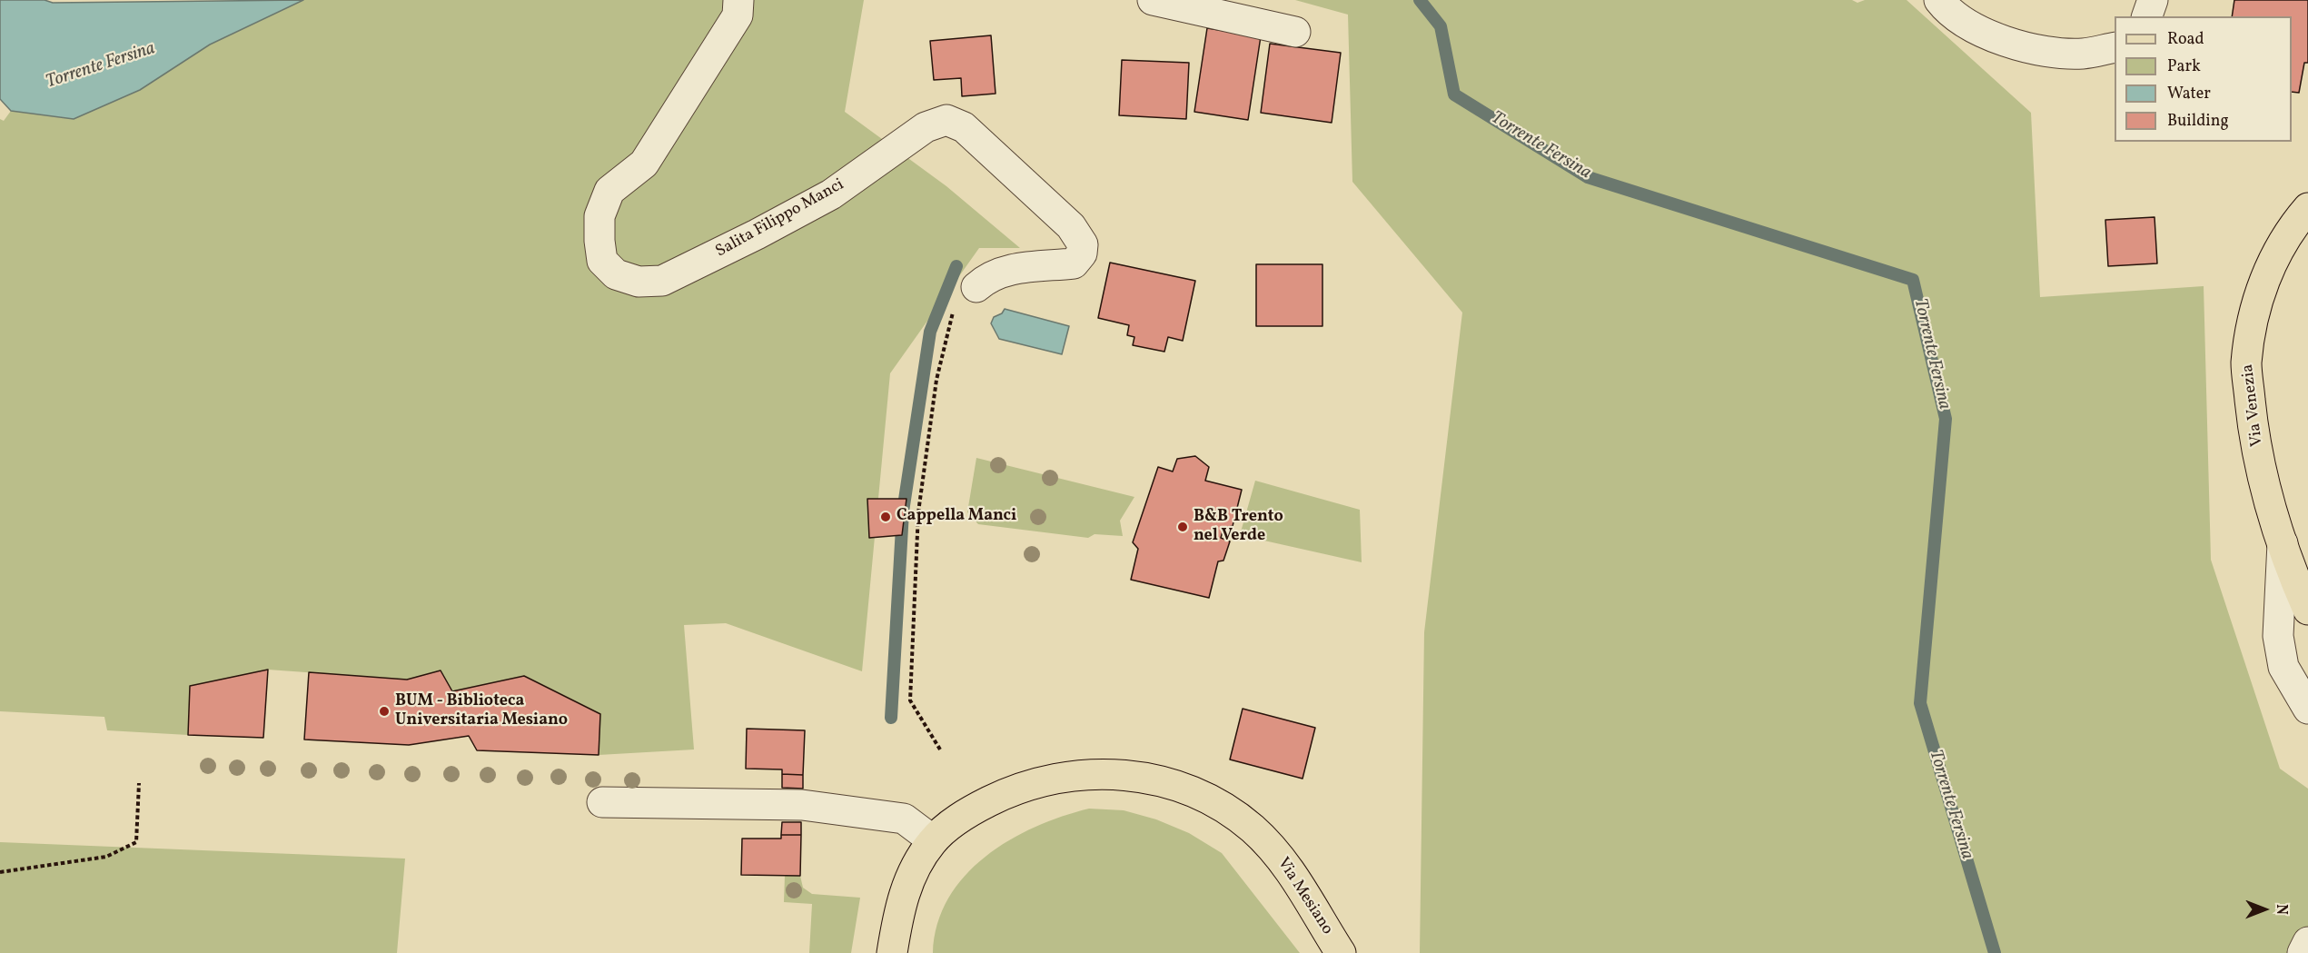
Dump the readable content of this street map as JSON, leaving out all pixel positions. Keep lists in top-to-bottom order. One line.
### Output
{"streets":{"main road":["Via Venezia","Via Mesiano"],"street":["Salita Filippo Manci"]},"water":["Torrente Fersina"],"places":["Cappella Manci","B&B Trento nel Verde","BUM - Biblioteca Universitaria Mesiano"],"legend":["Road","Park","Water","Building"],"north":"right"}
